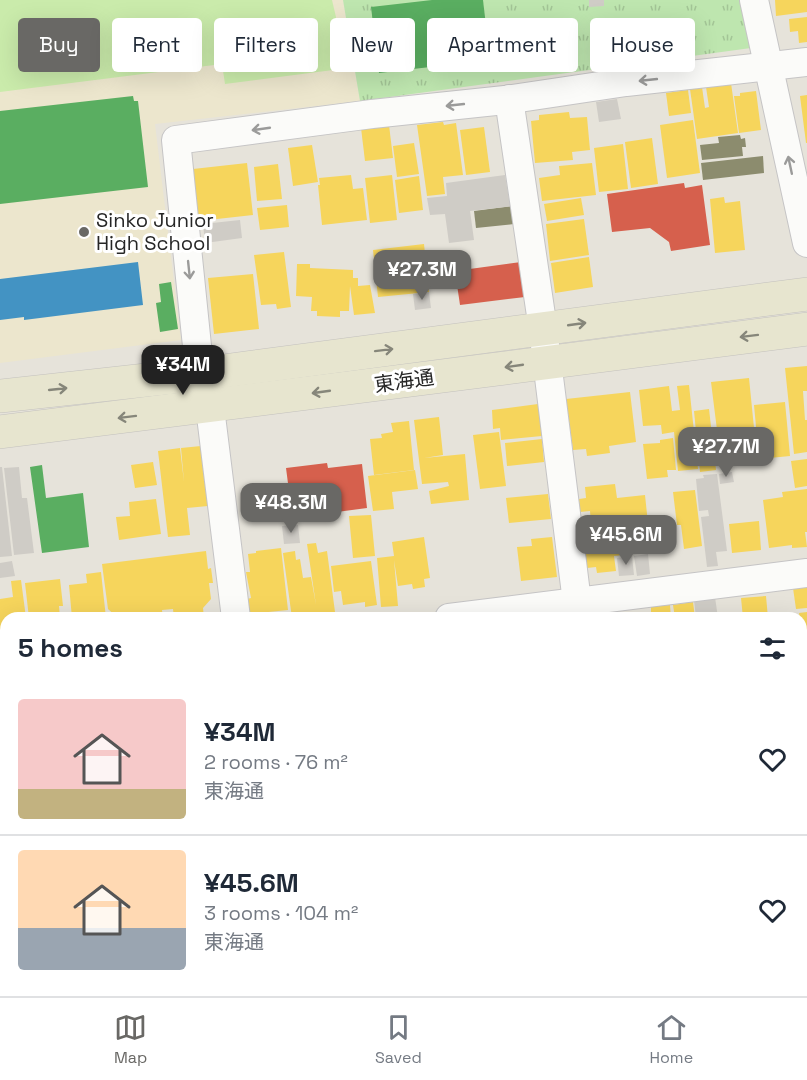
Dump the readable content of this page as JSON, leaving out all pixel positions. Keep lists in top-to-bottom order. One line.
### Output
{"streets":{"main road":["東海通"]},"places":["Sinko Junior High School"],"page":{"chip":["Buy","Rent","Filters","New","Apartment","House"],"price":["¥27.3M","¥34M","¥27.7M","¥48.3M","¥45.6M"],"heading":"5 homes","list":[{"name":"¥34M","note":"2 rooms · 76 m² · 東海通"},{"name":"¥45.6M","note":"3 rooms · 104 m² · 東海通"}],"tabs":["Map","Saved","Home"]}}
